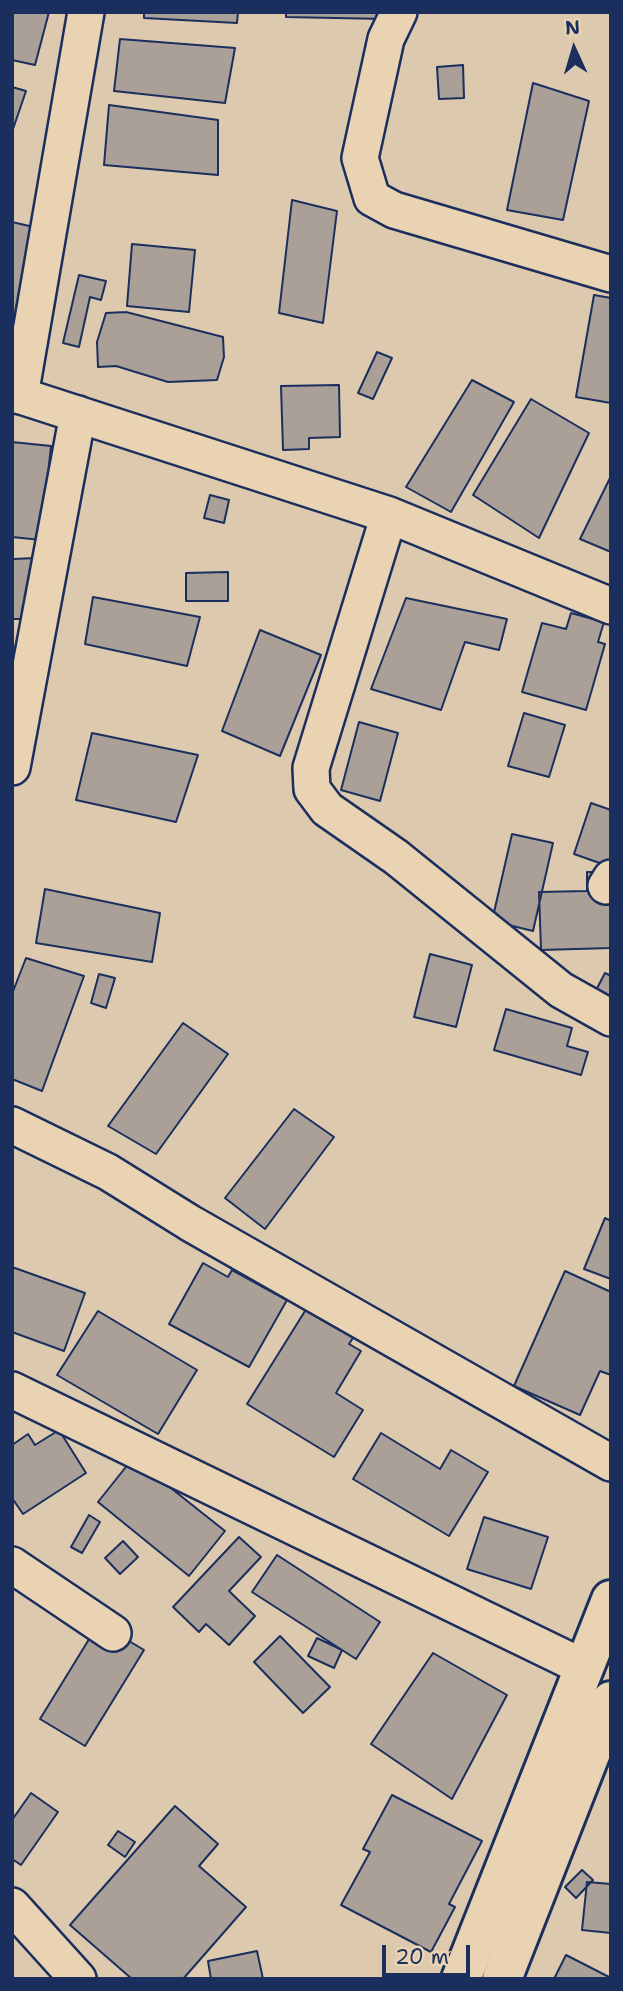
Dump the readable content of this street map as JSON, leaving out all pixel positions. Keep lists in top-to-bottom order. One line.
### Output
{"scale_bar":"20 m","north":"top"}
